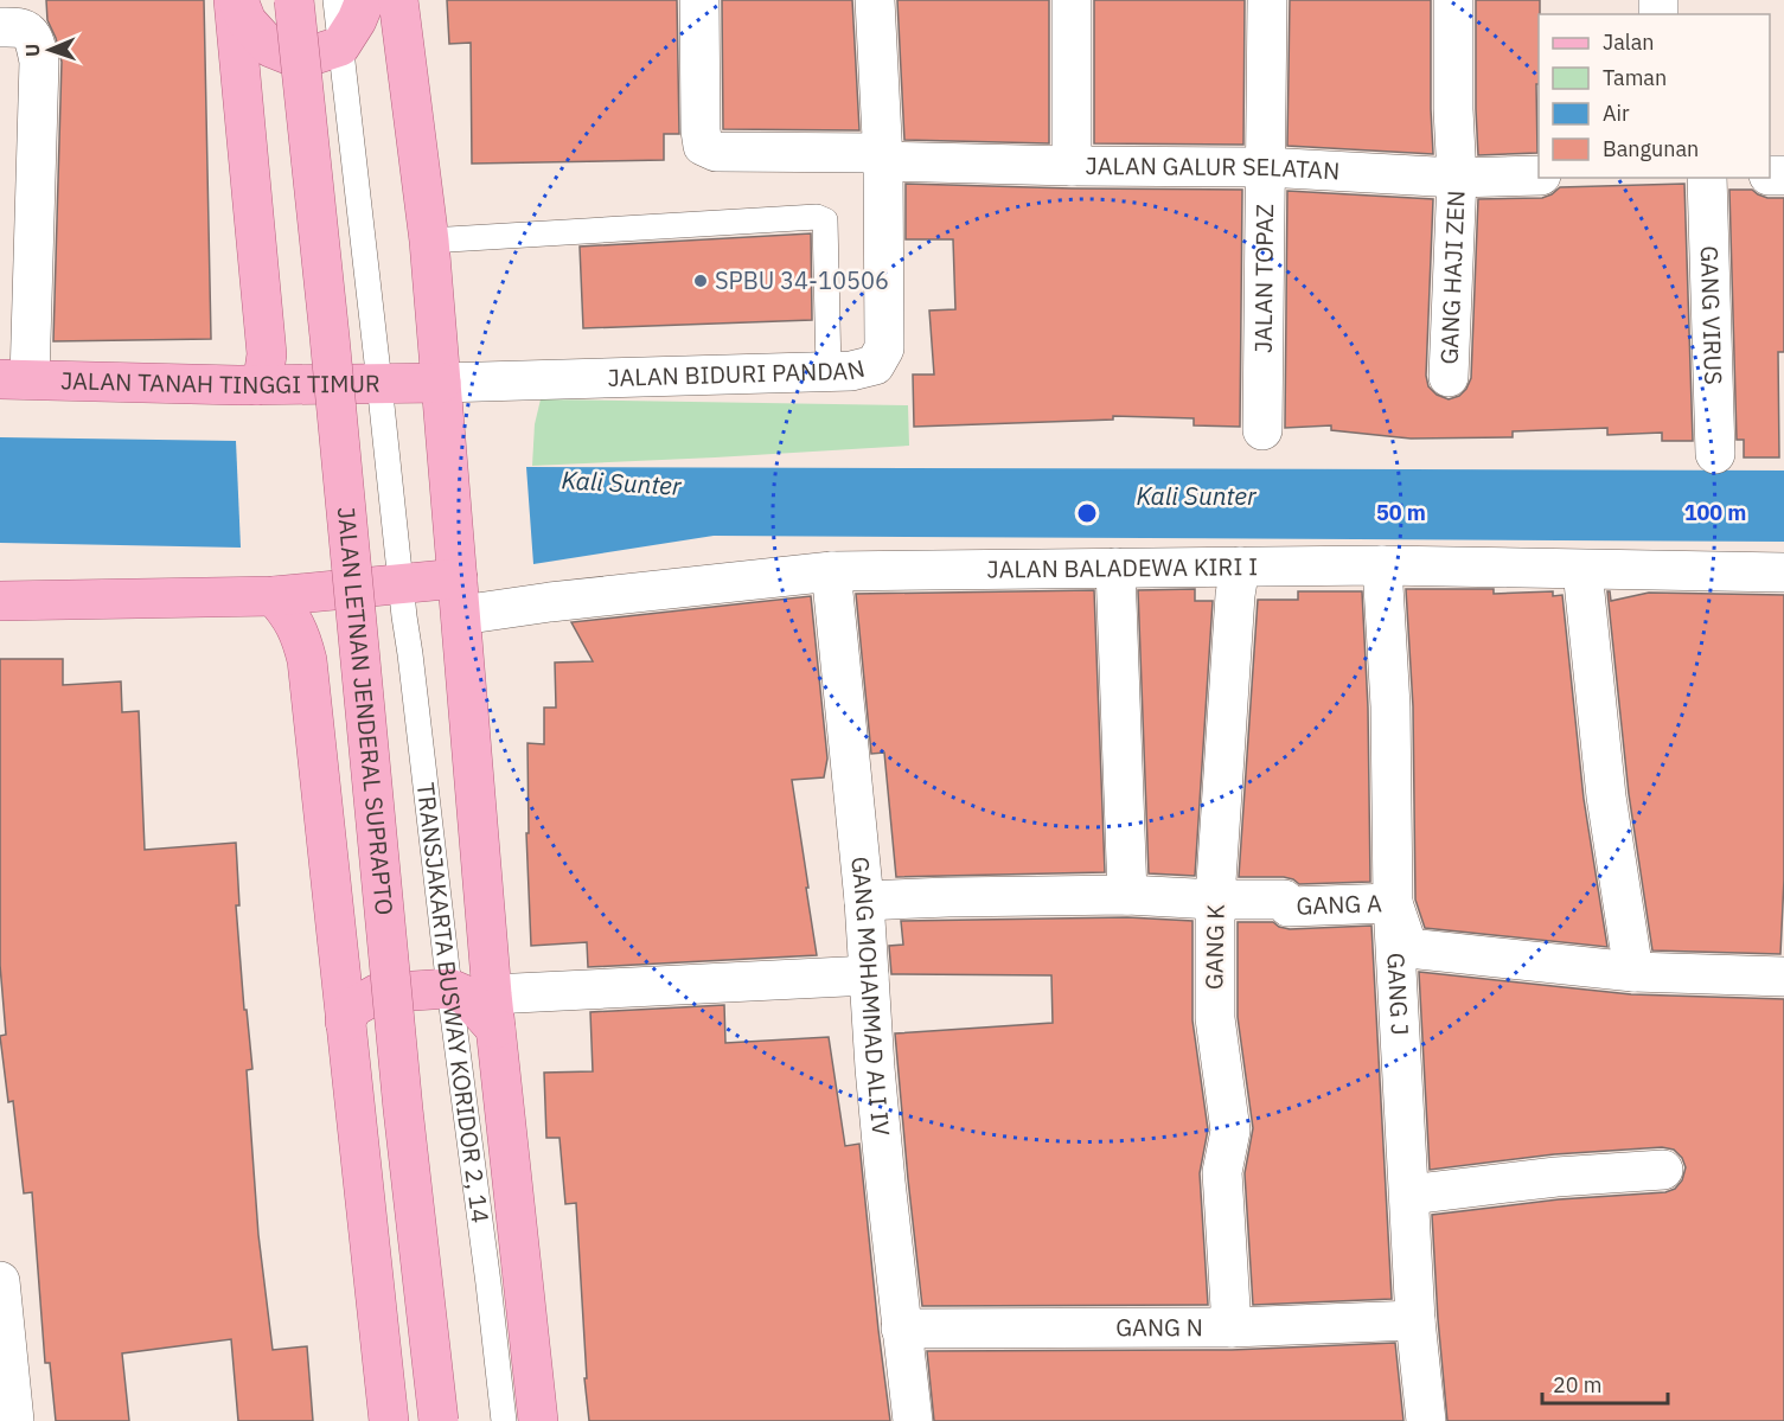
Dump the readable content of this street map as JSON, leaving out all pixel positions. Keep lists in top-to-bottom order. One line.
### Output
{"streets":{"main road":["JALAN TANAH TINGGI TIMUR","JALAN LETNAN JENDERAL SUPRAPTO"],"street":["JALAN GALUR SELATAN","GANG HAJI ZEN","JALAN TOPAZ","GANG VIRUS","JALAN BIDURI PANDAN","JALAN BALADEWA KIRI I","GANG A","GANG K","GANG J","GANG MOHAMMAD ALI IV","GANG N"],"lane":["TRANSJAKARTA BUSWAY KORIDOR 2, 14"]},"crossings":[["JALAN GALUR SELATAN","GANG HAJI ZEN"],["JALAN GALUR SELATAN","JALAN TOPAZ"],["JALAN GALUR SELATAN","JALAN BIDURI PANDAN"],["JALAN BIDURI PANDAN","JALAN TANAH TINGGI TIMUR"],["JALAN TANAH TINGGI TIMUR","TRANSJAKARTA BUSWAY KORIDOR 2, 14"],["JALAN BALADEWA KIRI I","GANG K"],["JALAN BALADEWA KIRI I","GANG J"],["JALAN BALADEWA KIRI I","GANG MOHAMMAD ALI IV"],["GANG A","GANG K"],["GANG A","GANG J"],["GANG A","GANG MOHAMMAD ALI IV"],["GANG K","GANG N"],["GANG J","GANG N"],["GANG MOHAMMAD ALI IV","GANG N"]],"water":["Kali Sunter"],"places":["SPBU 34-10506"],"legend":["Jalan","Taman","Air","Bangunan"],"scale_bar":"20 m","north":"left","rings":["50 m","100 m"]}
